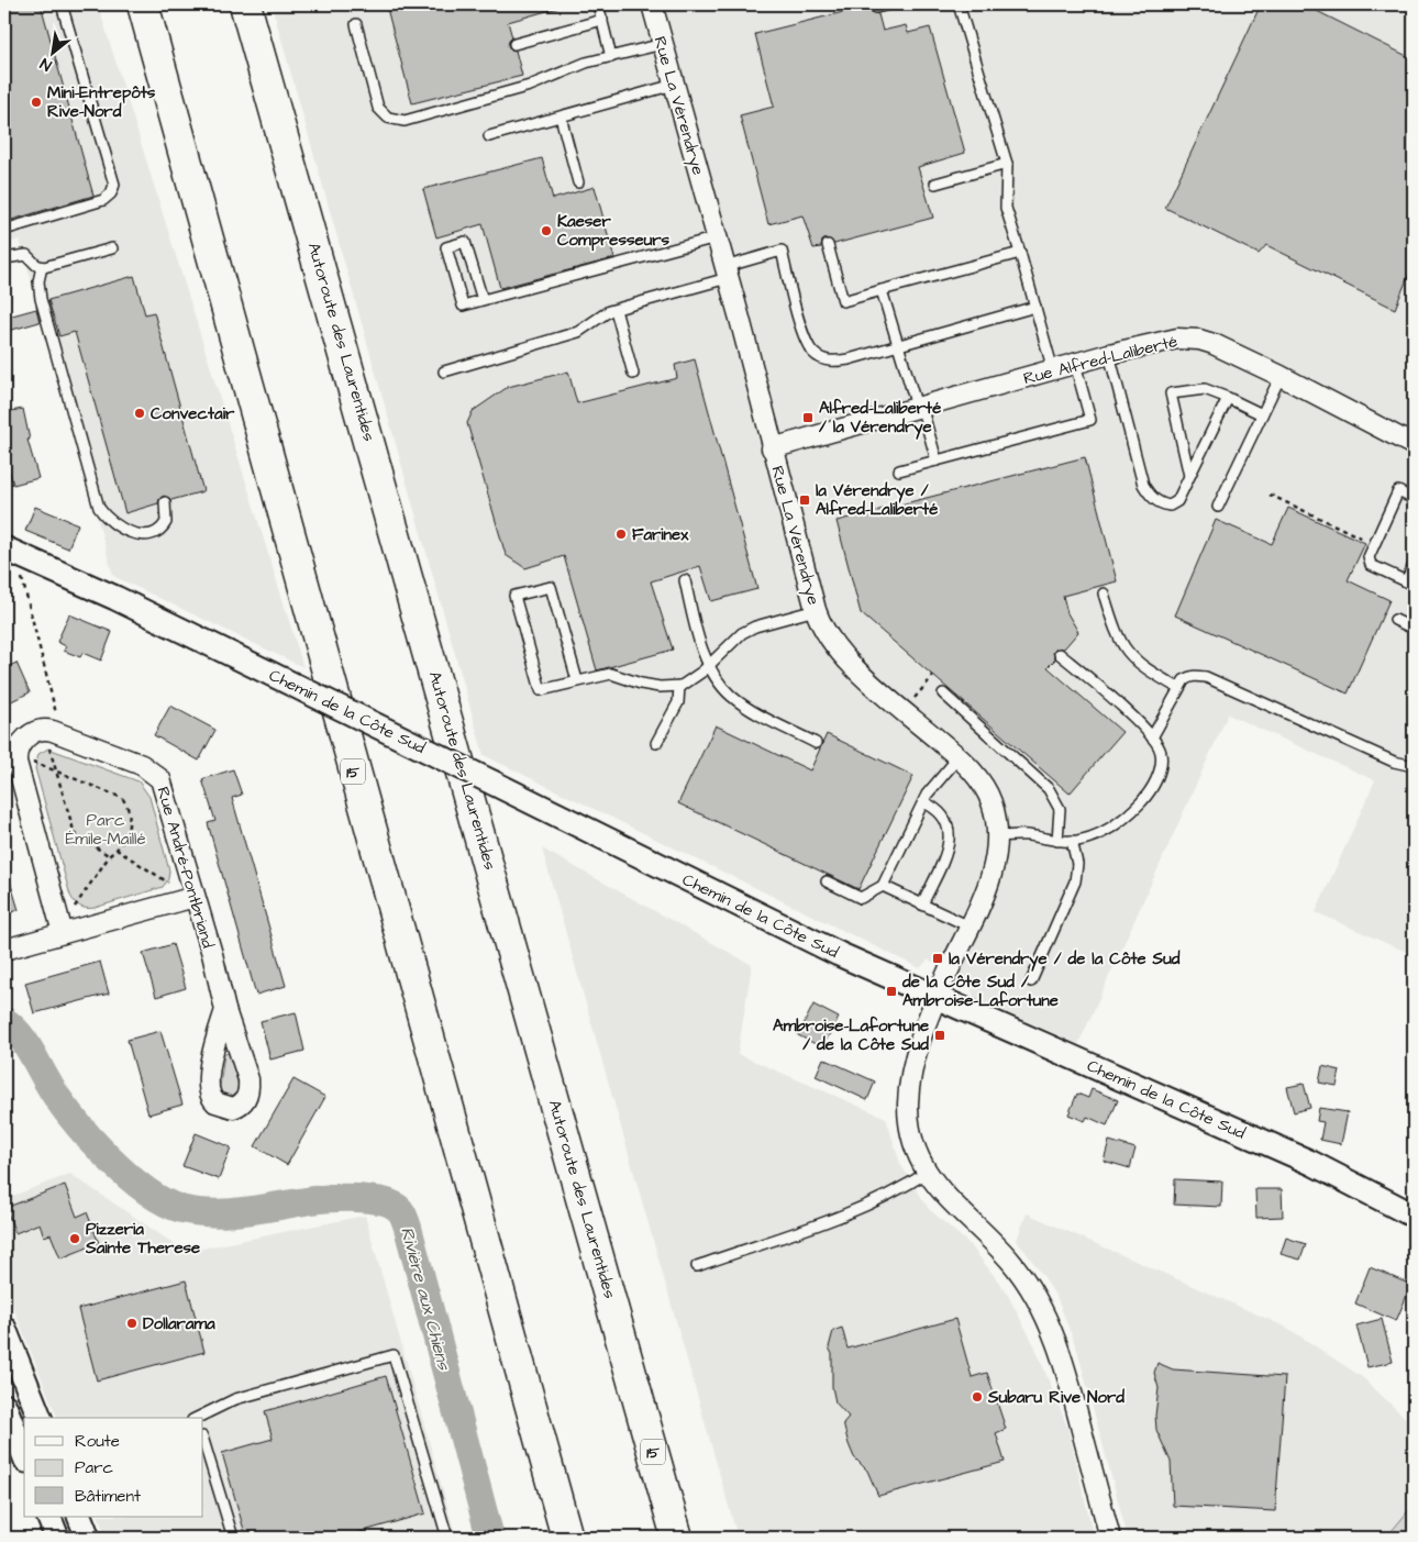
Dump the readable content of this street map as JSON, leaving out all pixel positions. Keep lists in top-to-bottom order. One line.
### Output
{"streets":{"highway":["Autoroute des Laurentides","15"],"street":["Rue La Vérendrye","Rue Alfred-Laliberté","Chemin de la Côte Sud","Rue André-Pontbriand"]},"crossings":[["Rue La Vérendrye","Rue Alfred-Laliberté"],["Rue La Vérendrye","Chemin de la Côte Sud"]],"water":["Rivière aux Chiens"],"parks":["Parc Émile-Maillé"],"places":{"other":["Mini-Entrepôts Rive-Nord","Kaeser Compresseurs","Convectair","Farinex","Pizzeria Sainte Therese","Dollarama","Subaru Rive Nord"],"transit":["Alfred-Laliberté / la Vérendrye","la Vérendrye / Alfred-Laliberté","la Vérendrye / de la Côte Sud","de la Côte Sud / Ambroise-Lafortune","Ambroise-Lafortune / de la Côte Sud"]},"legend":["Route","Parc","Bâtiment"],"north":"bottom left"}
